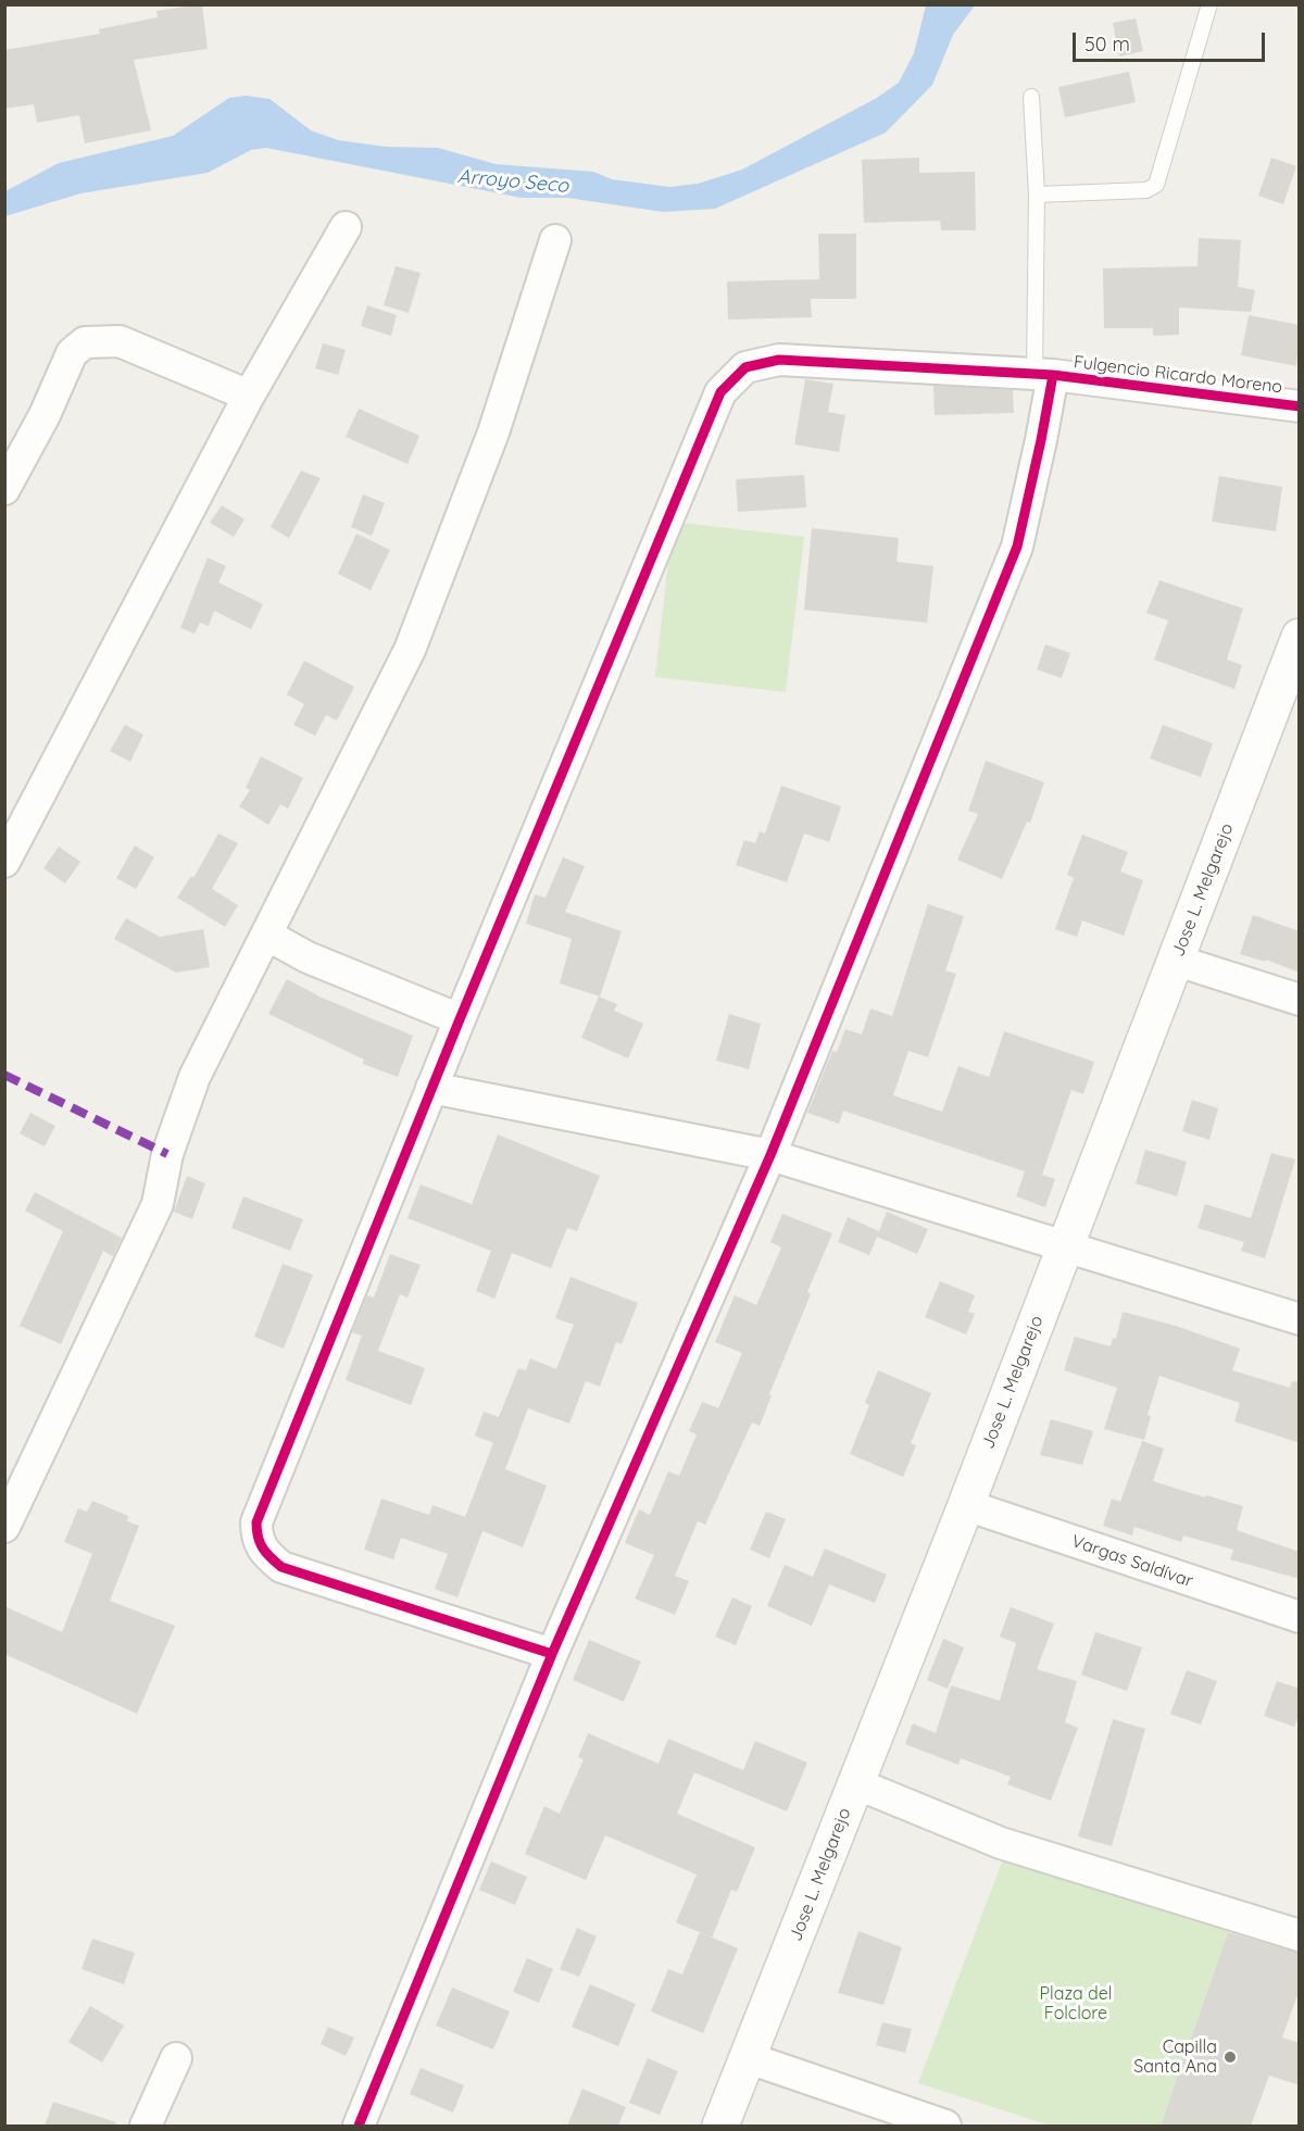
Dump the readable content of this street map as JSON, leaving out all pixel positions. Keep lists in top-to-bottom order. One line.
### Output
{"streets":{"street":["Fulgencio Ricardo Moreno","Jose L. Melgarejo","Vargas Saldívar"]},"crossings":[["Jose L. Melgarejo","Vargas Saldívar"]],"water":["Arroyo Seco"],"parks":["Plaza del Folclore"],"places":["Capilla Santa Ana"],"scale_bar":"50 m"}
